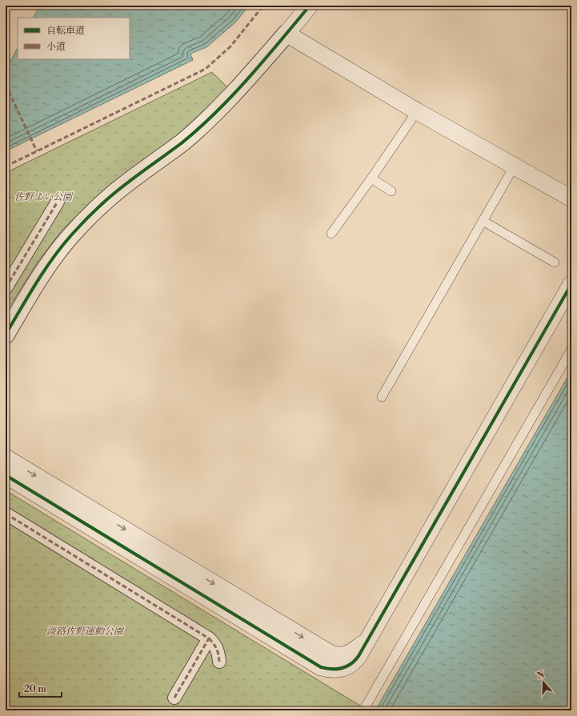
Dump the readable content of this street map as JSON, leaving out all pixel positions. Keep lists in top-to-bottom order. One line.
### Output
{"parks":["佐野よい公園","淡路佐野運動公園"],"legend":["自転車道","小道"],"scale_bar":"20 m","north":"top"}
